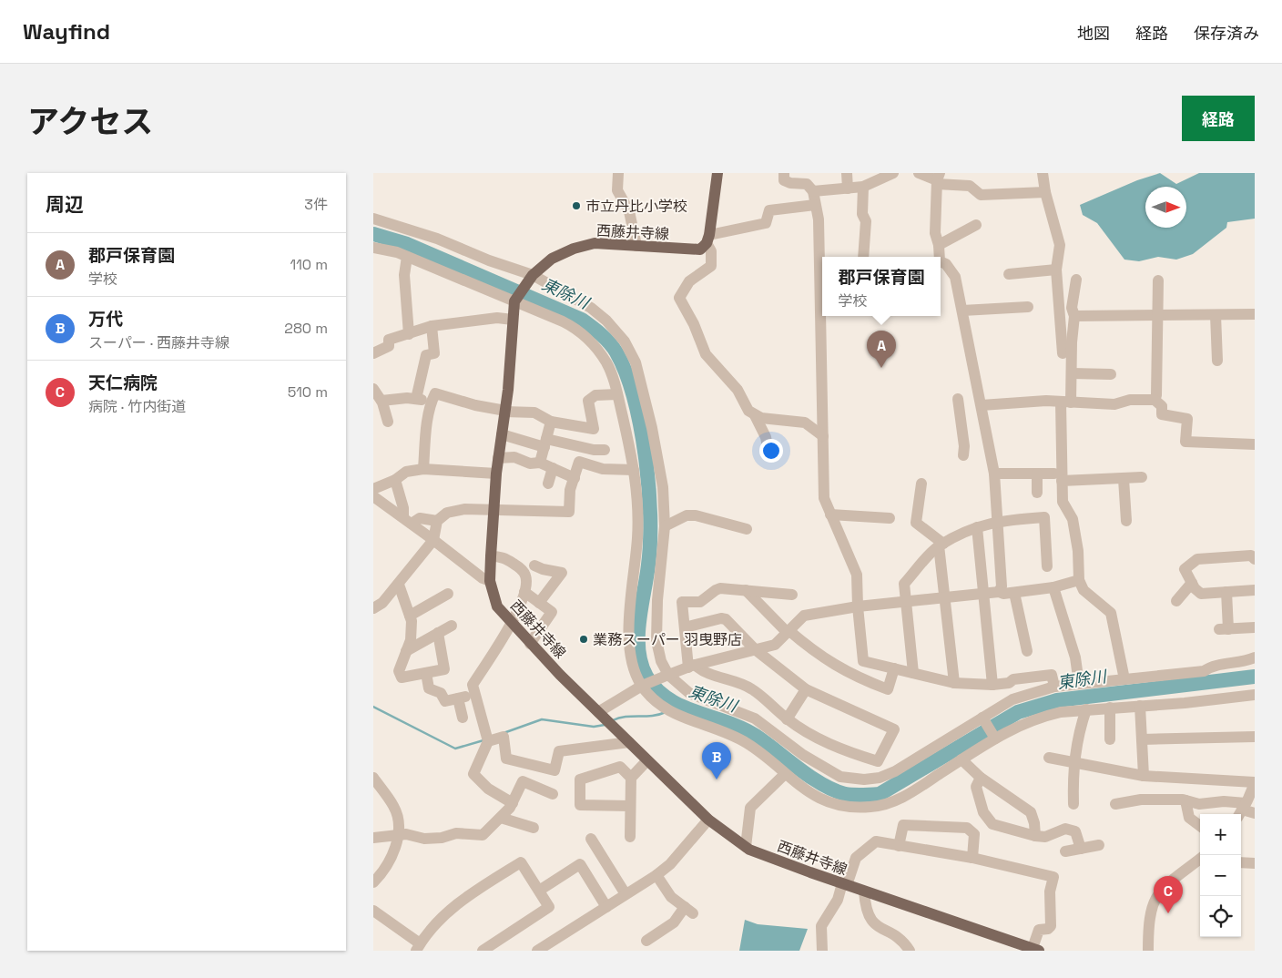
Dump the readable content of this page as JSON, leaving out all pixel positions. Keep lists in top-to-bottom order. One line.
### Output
{"streets":{"main road":["西藤井寺線"]},"water":["東除川"],"places":["市立丹比小学校","業務スーパー 羽曳野店"],"north":"right","page":{"header":"Wayfind","nav":["地図","経路","保存済み"],"title":"アクセス","buttons":"経路","heading":["周辺","3件"],"list":[{"mark":"A","name":"郡戸保育園","note":"学校","value":"110 m"},{"mark":"B","name":"万代","note":"スーパー · 西藤井寺線","value":"280 m"},{"mark":"C","name":"天仁病院","note":"病院 · 竹内街道","value":"510 m"}],"popup":["郡戸保育園","学校"],"pins":["A","B","C"],"map_buttons":["+","−"]}}
